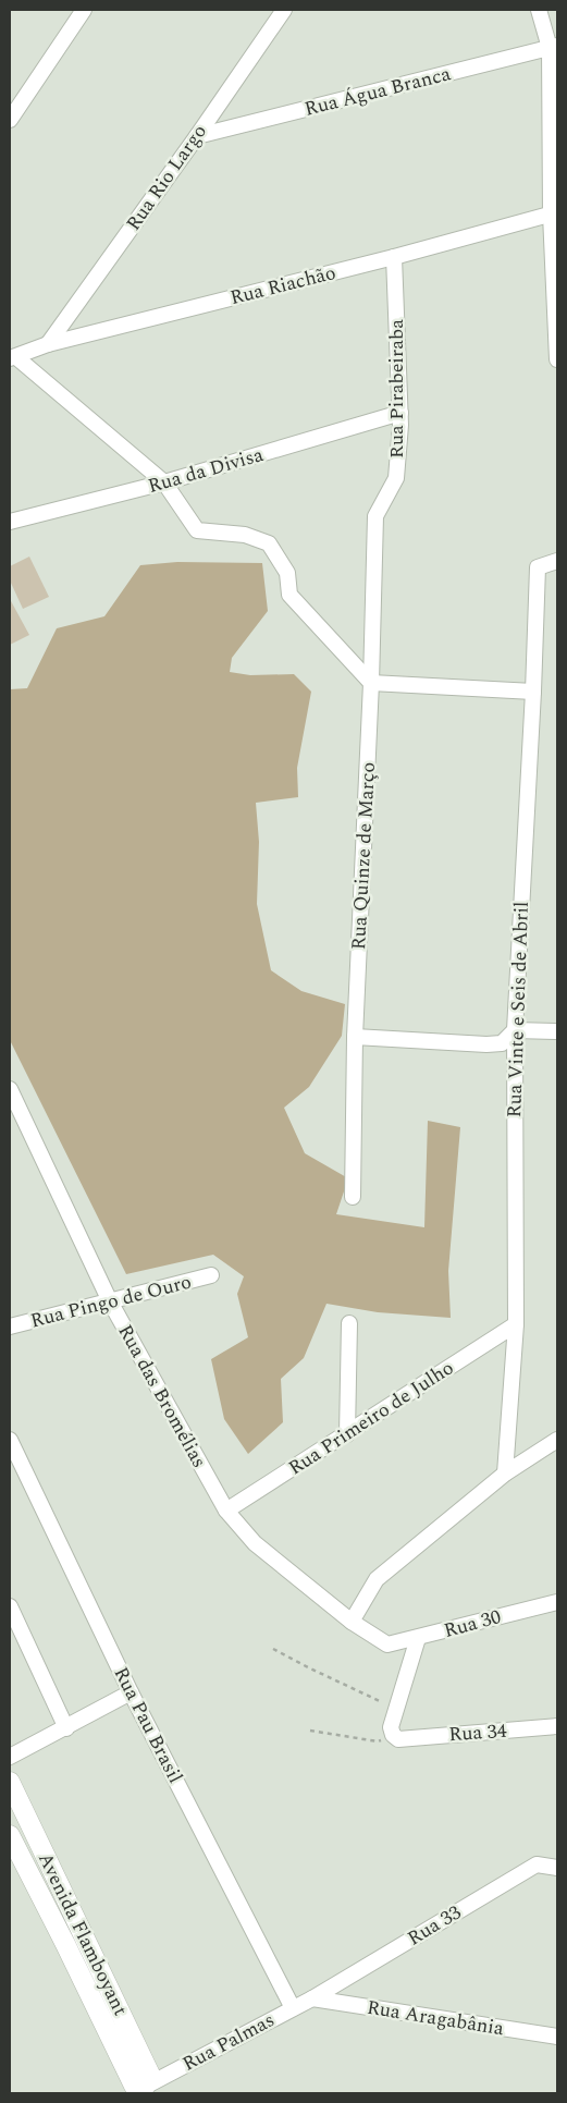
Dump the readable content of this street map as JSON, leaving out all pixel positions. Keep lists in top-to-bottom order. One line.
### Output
{"streets":{"street":["Rua Água Branca","Rua Rio Largo","Rua Riachão","Rua Pirabeiraba","Rua da Divisa","Rua Quinze de Março","Rua Vinte e Seis de Abril","Rua Pingo de Ouro","Rua das Bromélias","Rua Primeiro de Julho","Rua 30","Rua Pau Brasil","Rua 34","Rua 33","Avenida Flamboyant","Rua Aragabânia","Rua Palmas"]},"crossings":[["Rua Água Branca","Rua Rio Largo"],["Rua Rio Largo","Rua Riachão"],["Rua Riachão","Rua Pirabeiraba"],["Rua Pirabeiraba","Rua da Divisa"],["Rua Pirabeiraba","Rua Quinze de Março"],["Rua Vinte e Seis de Abril","Rua Primeiro de Julho"],["Rua Pingo de Ouro","Rua das Bromélias"],["Rua das Bromélias","Rua Primeiro de Julho"],["Rua das Bromélias","Rua 30"],["Rua Pau Brasil","Rua Palmas"],["Rua 33","Rua Aragabânia"],["Rua 33","Rua Palmas"],["Avenida Flamboyant","Rua Palmas"],["Rua Aragabânia","Rua Palmas"]]}
